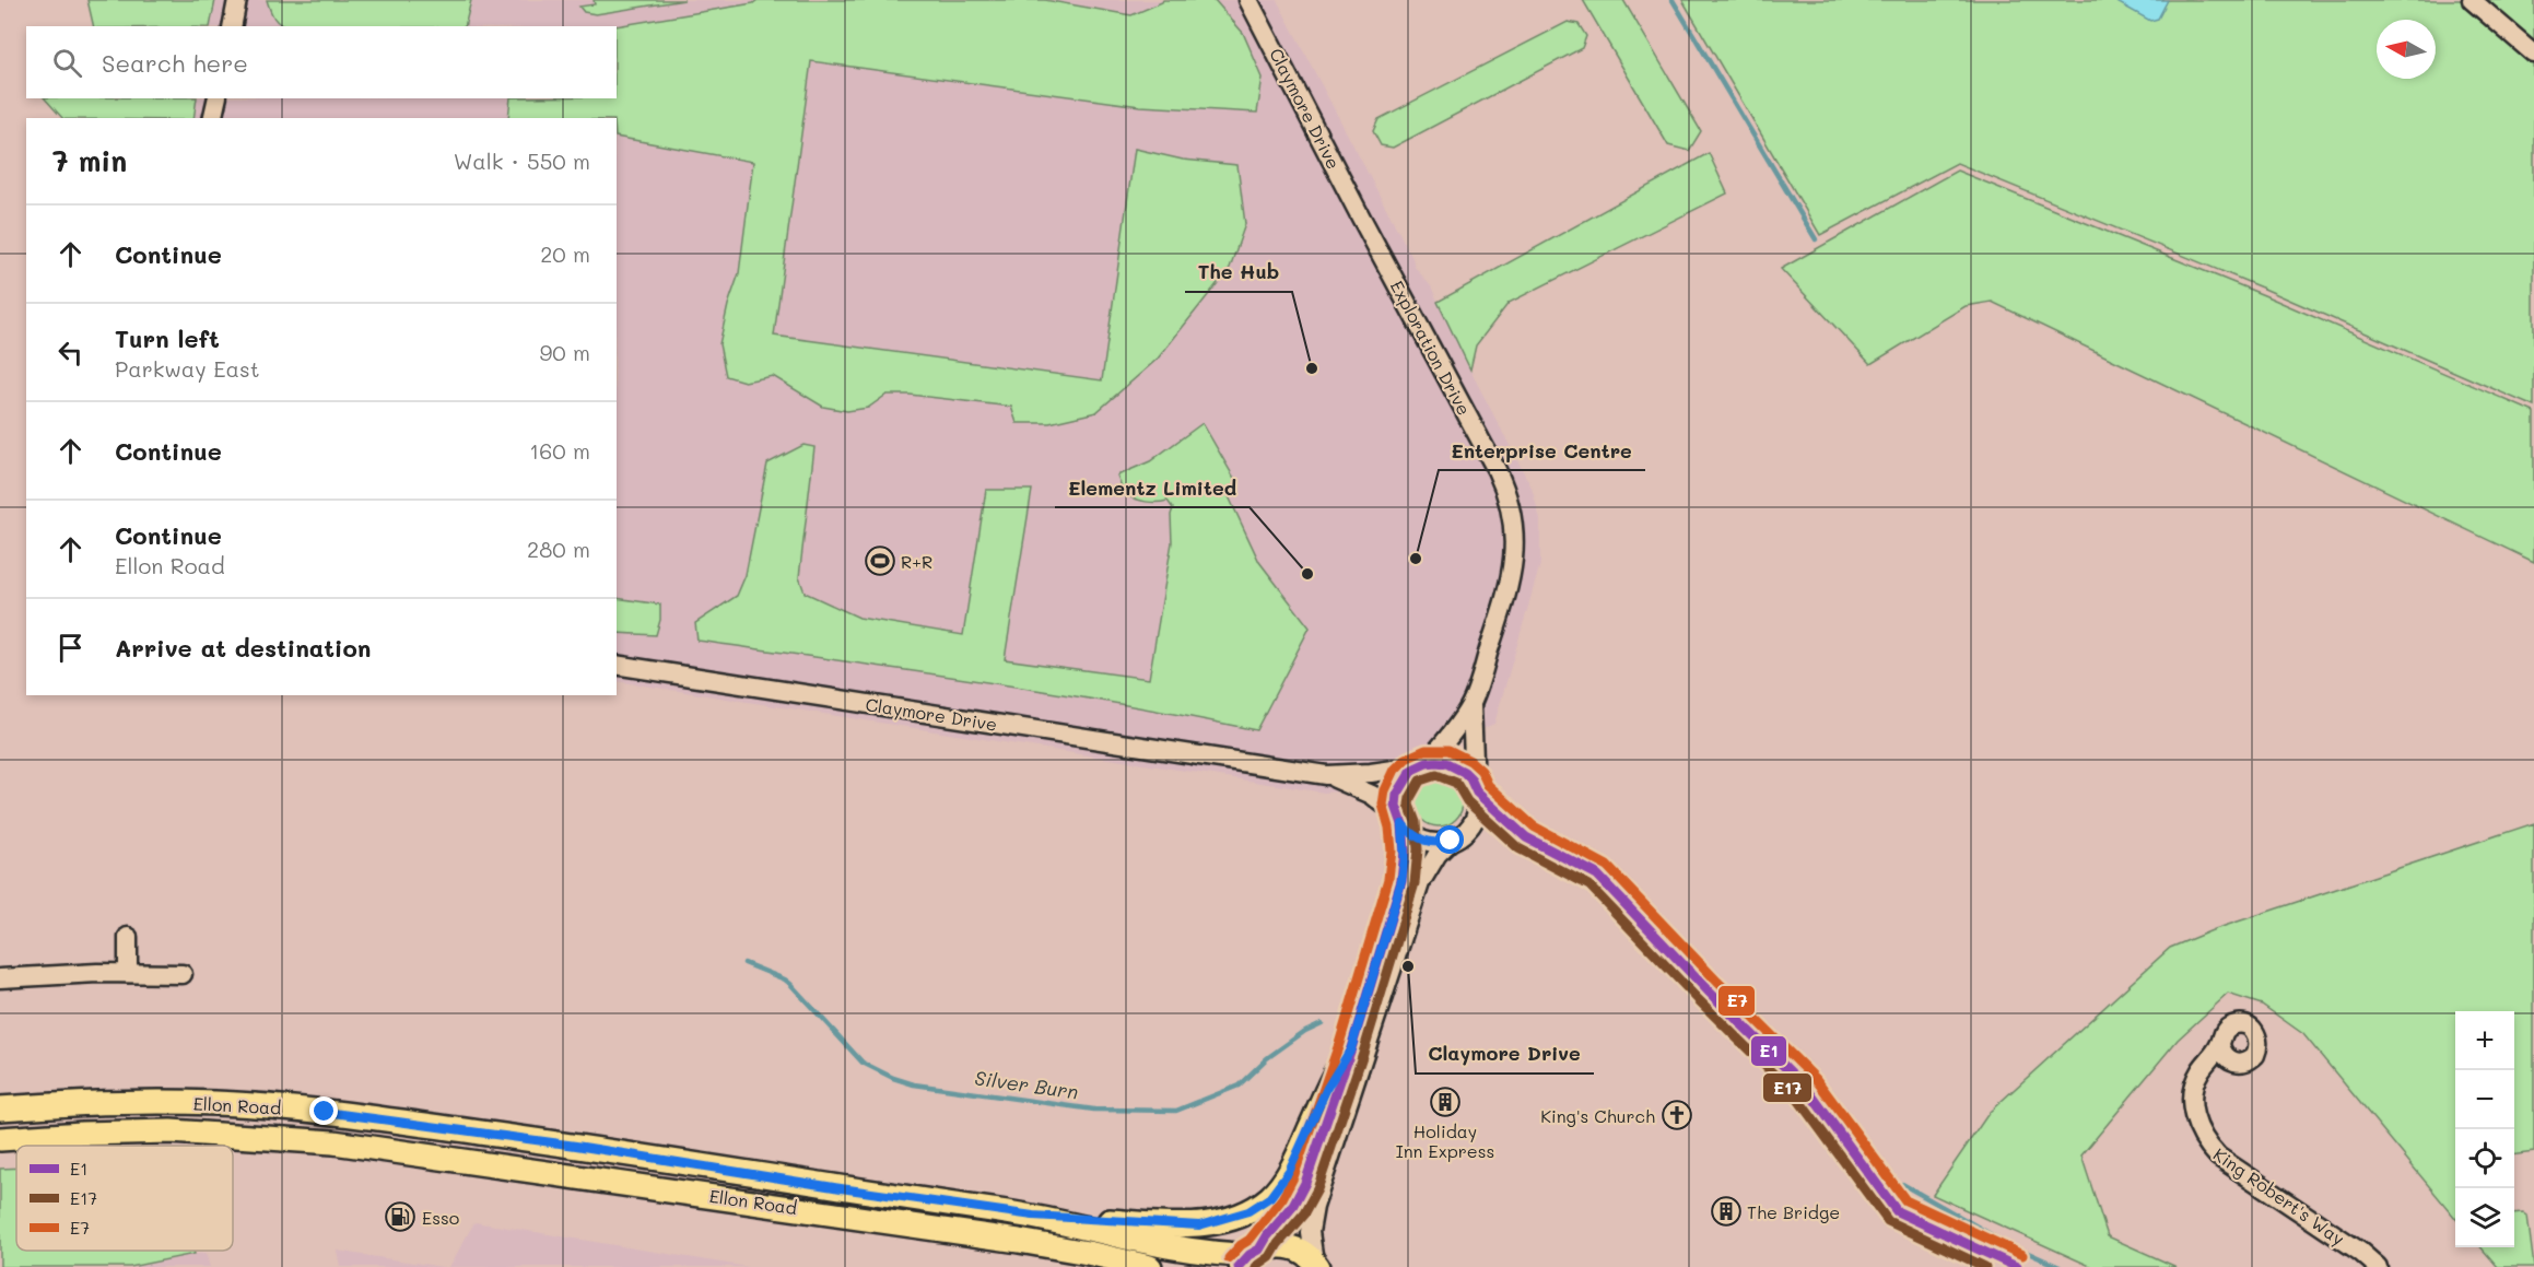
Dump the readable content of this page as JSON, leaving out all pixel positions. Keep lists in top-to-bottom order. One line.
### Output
{"streets":{"main road":["Ellon Road"],"street":["Claymore Drive","Exploration Drive","King Robert's Way"]},"crossings":[["Claymore Drive","Exploration Drive"]],"water":["Silver Burn"],"places":{"other":["The Hub","Enterprise Centre","Elementz Limited","Claymore Drive"],"sports":["R+R"],"building":["Holiday Inn Express","The Bridge"],"church":["King's Church"],"fuel station":["Esso"]},"lines":["transit line E7","transit line E1","transit line E17"],"legend":["E1","E17","E7"],"north":"left","page":{"search":"Search here","heading":["7 min","Walk · 550 m"],"list":[["Continue","20 m"],["Turn left","Parkway East","90 m"],["Continue","160 m"],["Continue","Ellon Road","280 m"],"Arrive at destination"],"map_buttons":["+","−"]}}
